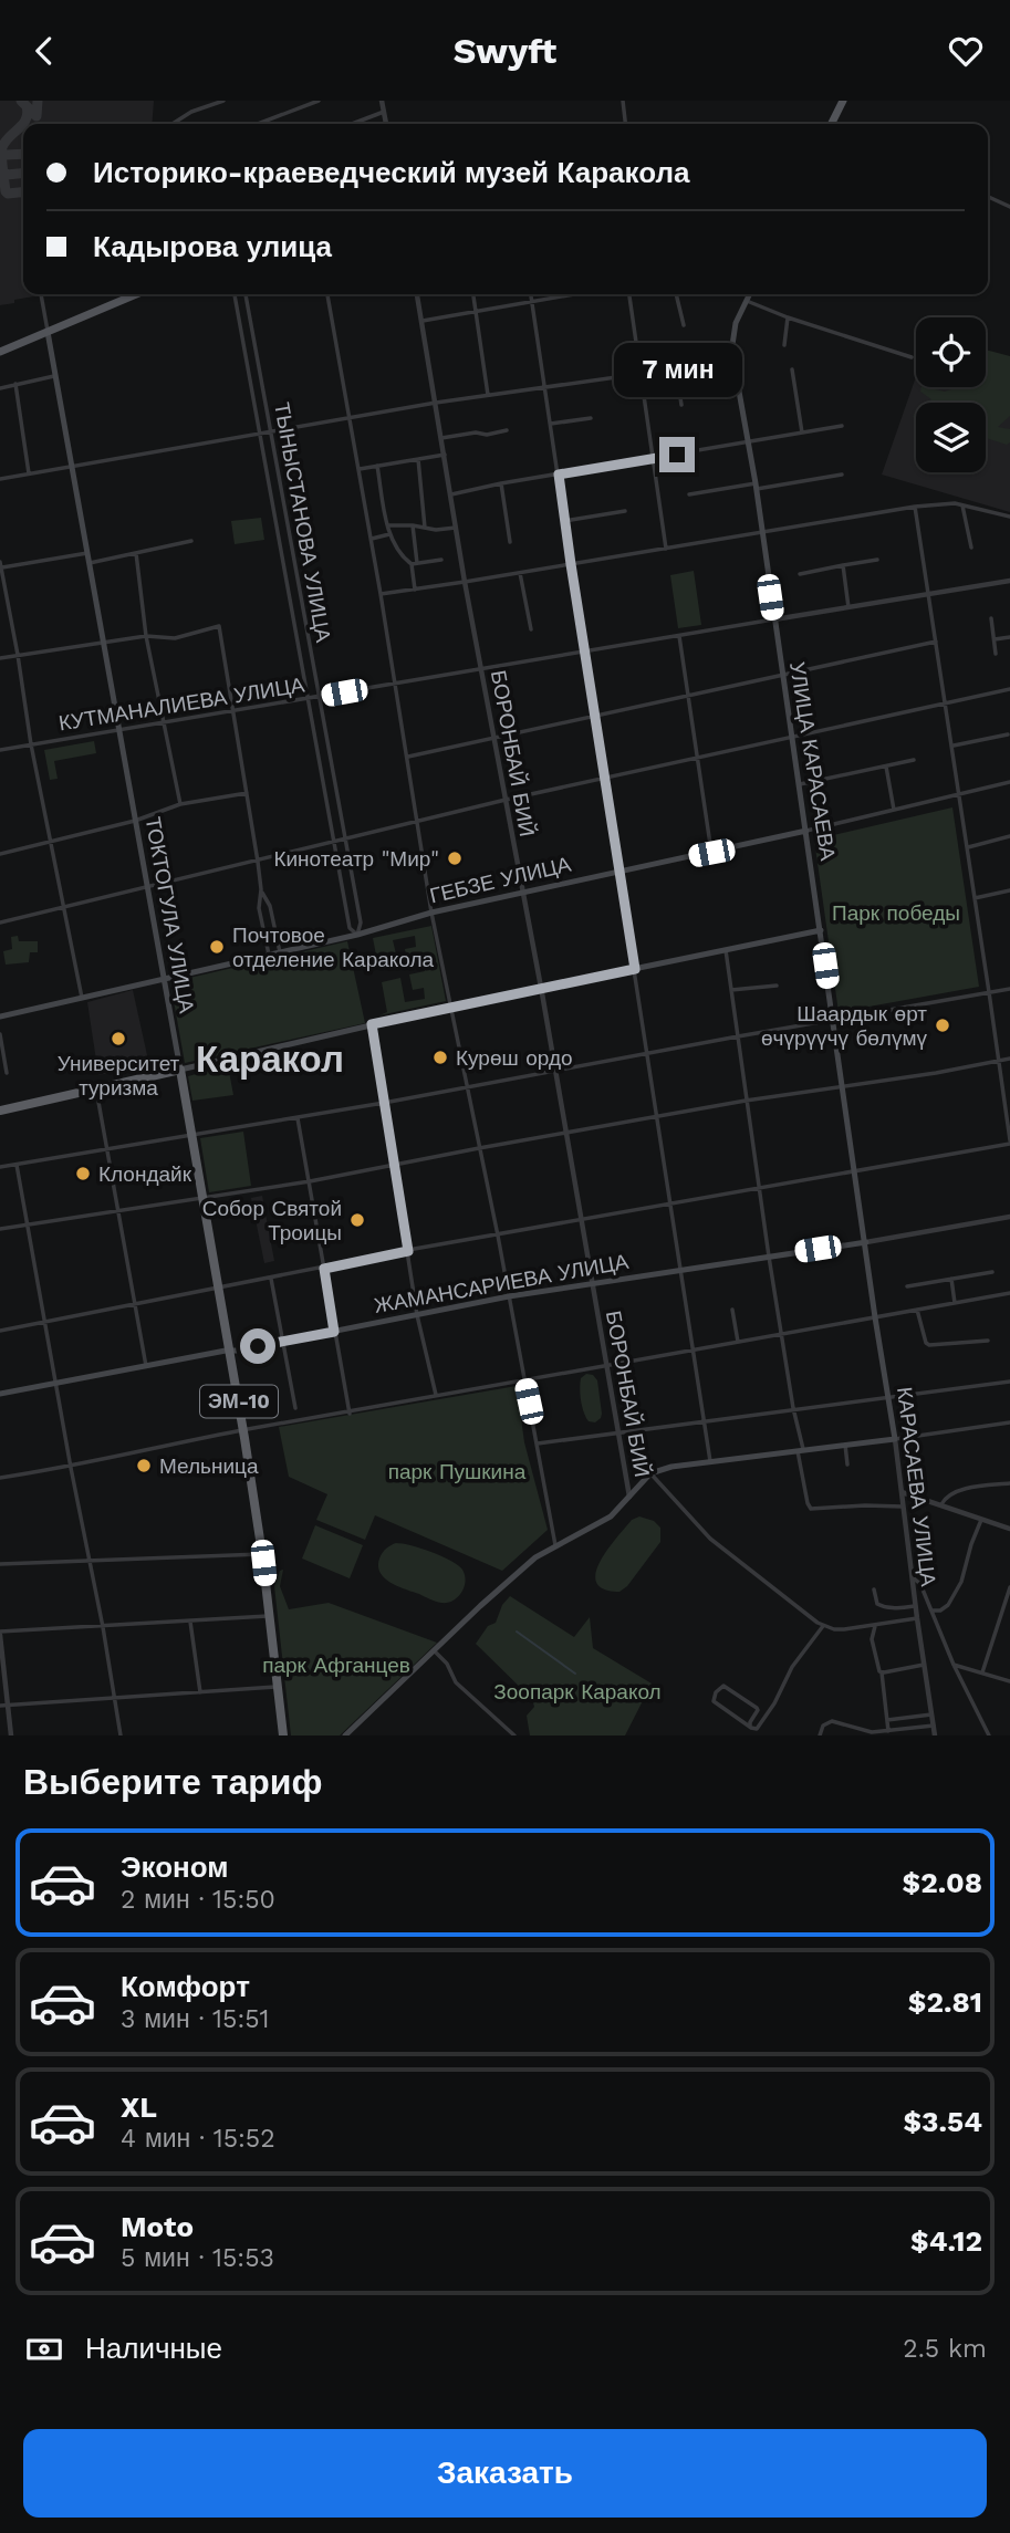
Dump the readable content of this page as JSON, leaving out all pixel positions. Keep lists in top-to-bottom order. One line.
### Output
{"streets":{"highway":["ТОКТОГУЛА УЛИЦА","ЭМ-10"],"main road":["УЛИЦА КАРАСАЕВА","ГЕБЗЕ УЛИЦА","ЖАМАНСАРИЕВА УЛИЦА","КАРАСАЕВА УЛИЦА"],"street":["ТЫНЫСТАНОВА УЛИЦА","КУТМАНАЛИЕВА УЛИЦА","БОРОНБАЙ БИЙ"]},"crossings":[["ТЫНЫСТАНОВА УЛИЦА","КУТМАНАЛИЕВА УЛИЦА"],["ТЫНЫСТАНОВА УЛИЦА","ГЕБЗЕ УЛИЦА"],["КУТМАНАЛИЕВА УЛИЦА","БОРОНБАЙ БИЙ"],["КУТМАНАЛИЕВА УЛИЦА","УЛИЦА КАРАСАЕВА"],["КУТМАНАЛИЕВА УЛИЦА","ТОКТОГУЛА УЛИЦА"],["БОРОНБАЙ БИЙ","ГЕБЗЕ УЛИЦА"],["БОРОНБАЙ БИЙ","ЖАМАНСАРИЕВА УЛИЦА"],["УЛИЦА КАРАСАЕВА","ГЕБЗЕ УЛИЦА"],["УЛИЦА КАРАСАЕВА","ЖАМАНСАРИЕВА УЛИЦА"],["УЛИЦА КАРАСАЕВА","КАРАСАЕВА УЛИЦА"],["ГЕБЗЕ УЛИЦА","ТОКТОГУЛА УЛИЦА"],["ТОКТОГУЛА УЛИЦА","ЖАМАНСАРИЕВА УЛИЦА"],["ЖАМАНСАРИЕВА УЛИЦА","КАРАСАЕВА УЛИЦА"]],"districts":["Каракол"],"parks":["Парк победы","парк Пушкина","парк Афганцев","Зоопарк Каракол"],"places":["Кинотеатр \"Мир\"","Почтовое отделение Каракола","Шаардык өрт өчүрүүчү бөлүмү","Университет туризма","Курөш ордо","Клондайк","Собор Святой Троицы","Мельница"],"page":{"header":"Swyft","banner":["Историко-краеведческий музей Каракола","Кадырова улица"],"bubble":"7 мин","heading":"Выберите тариф","list":[{"name":"Эконом","note":"2 мин · 15:50","value":"$2.08"},{"name":"Комфорт","note":"3 мин · 15:51","value":"$2.81"},{"name":"XL","note":"4 мин · 15:52","value":"$3.54"},{"name":"Moto","note":"5 мин · 15:53","value":"$4.12"}],"pay":["Наличные","2.5 km"],"buttons":"Заказать"}}
